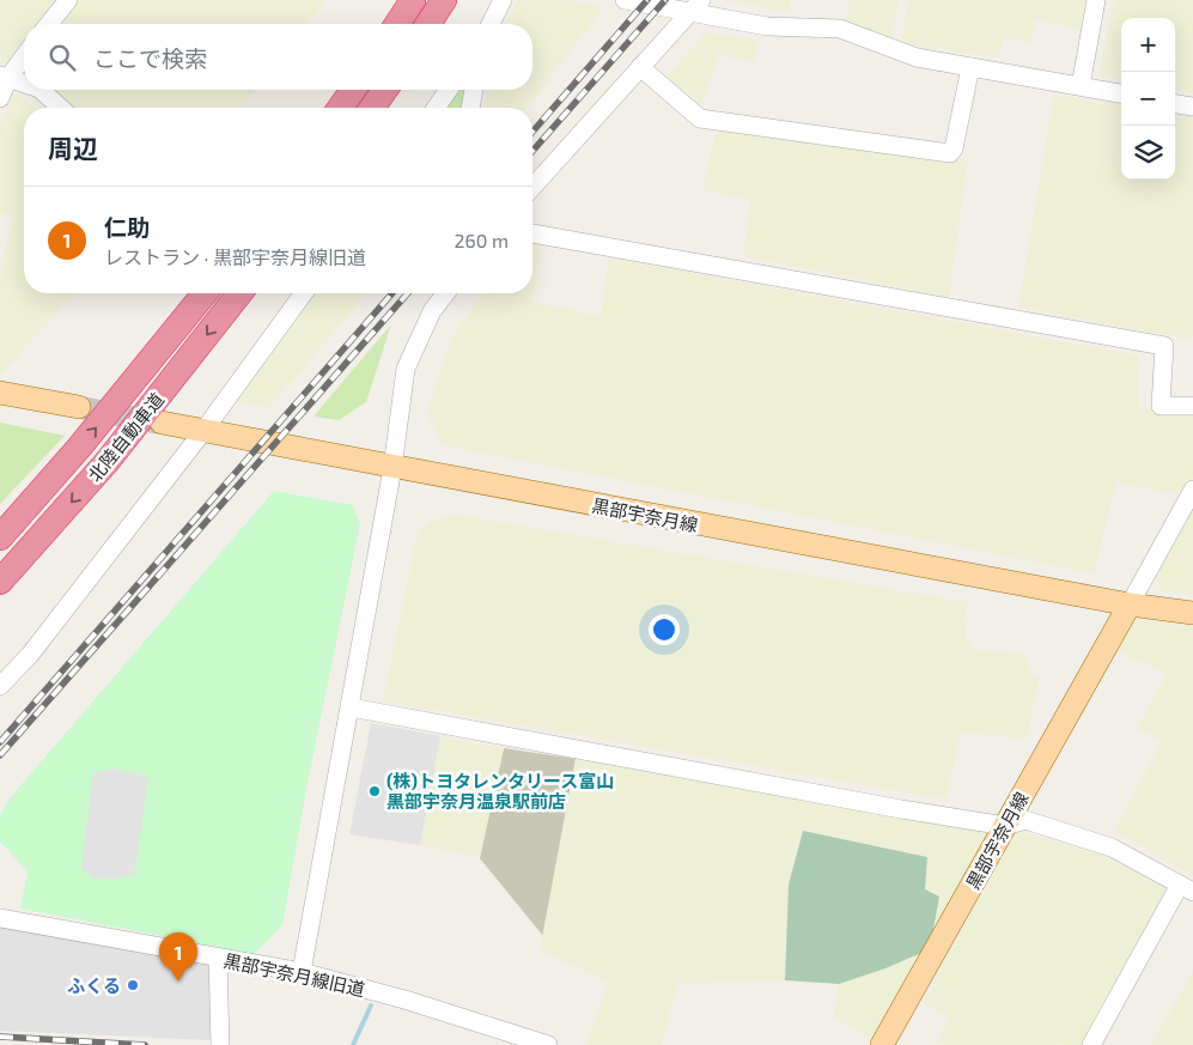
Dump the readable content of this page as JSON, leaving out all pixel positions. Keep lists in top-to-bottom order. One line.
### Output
{"streets":{"highway":["北陸自動車道"],"main road":["黒部宇奈月線"],"street":["黒部宇奈月線旧道"]},"places":["(株)トヨタレンタリース富山 黒部宇奈月温泉駅前店","ふくる"],"page":{"map_buttons":["+","−"],"search":"ここで検索","heading":"周辺","list":[{"mark":"1","name":"仁助","note":"レストラン · 黒部宇奈月線旧道","value":"260 m"}],"pins":"1"}}
